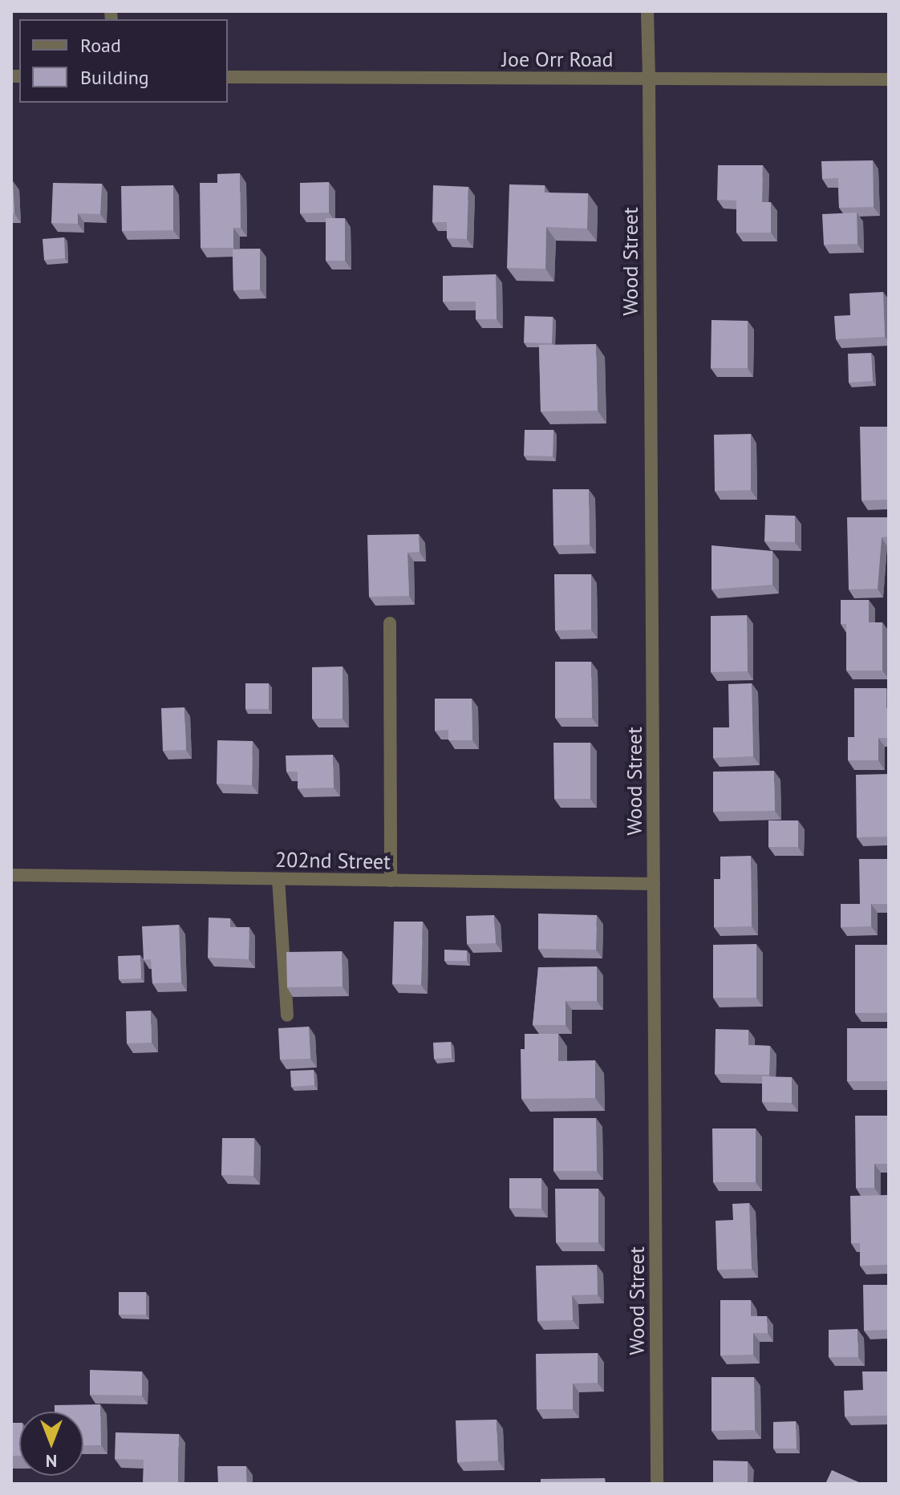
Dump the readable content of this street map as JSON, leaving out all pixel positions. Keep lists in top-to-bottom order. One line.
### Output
{"streets":{"street":["Joe Orr Road","Wood Street","202nd Street"]},"crossings":[["Joe Orr Road","Wood Street"],["Wood Street","202nd Street"]],"legend":["Road","Building"],"north":"bottom"}
